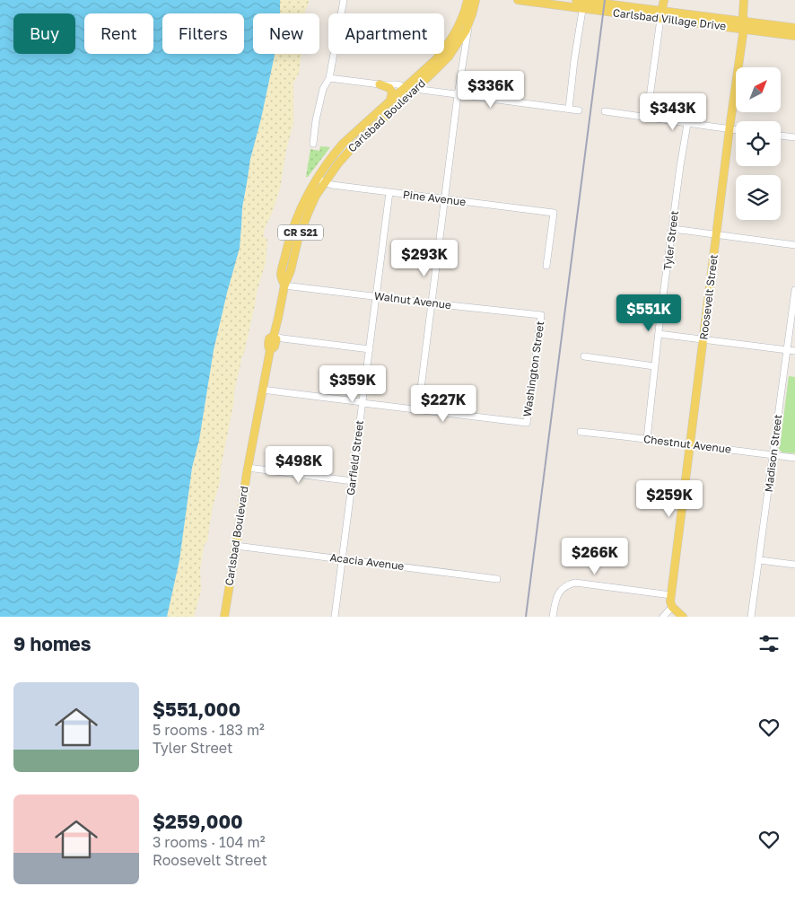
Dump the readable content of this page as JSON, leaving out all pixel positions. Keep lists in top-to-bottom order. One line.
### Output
{"streets":{"main road":["Carlsbad Village Drive","Carlsbad Boulevard","CR S21","Roosevelt Street"],"street":["Pine Avenue","Tyler Street","Walnut Avenue","Washington Street","Chestnut Avenue","Madison Street","Garfield Street","Acacia Avenue"]},"crossings":[["Carlsbad Village Drive","Roosevelt Street"],["Carlsbad Boulevard","Pine Avenue"],["Carlsbad Boulevard","Walnut Avenue"],["Carlsbad Boulevard","Acacia Avenue"],["Pine Avenue","Garfield Street"],["Tyler Street","Chestnut Avenue"],["Roosevelt Street","Chestnut Avenue"],["Walnut Avenue","Washington Street"],["Walnut Avenue","Garfield Street"],["Chestnut Avenue","Madison Street"],["Garfield Street","Acacia Avenue"]],"north":"top right","page":{"chip":["Buy","Rent","Filters","New","Apartment"],"price":["$336K","$343K","$293K","$551K","$359K","$227K","$498K","$259K","$266K"],"heading":"9 homes","list":[{"name":"$551,000","note":"5 rooms · 183 m² · Tyler Street"},{"name":"$259,000","note":"3 rooms · 104 m² · Roosevelt Street"}]}}
